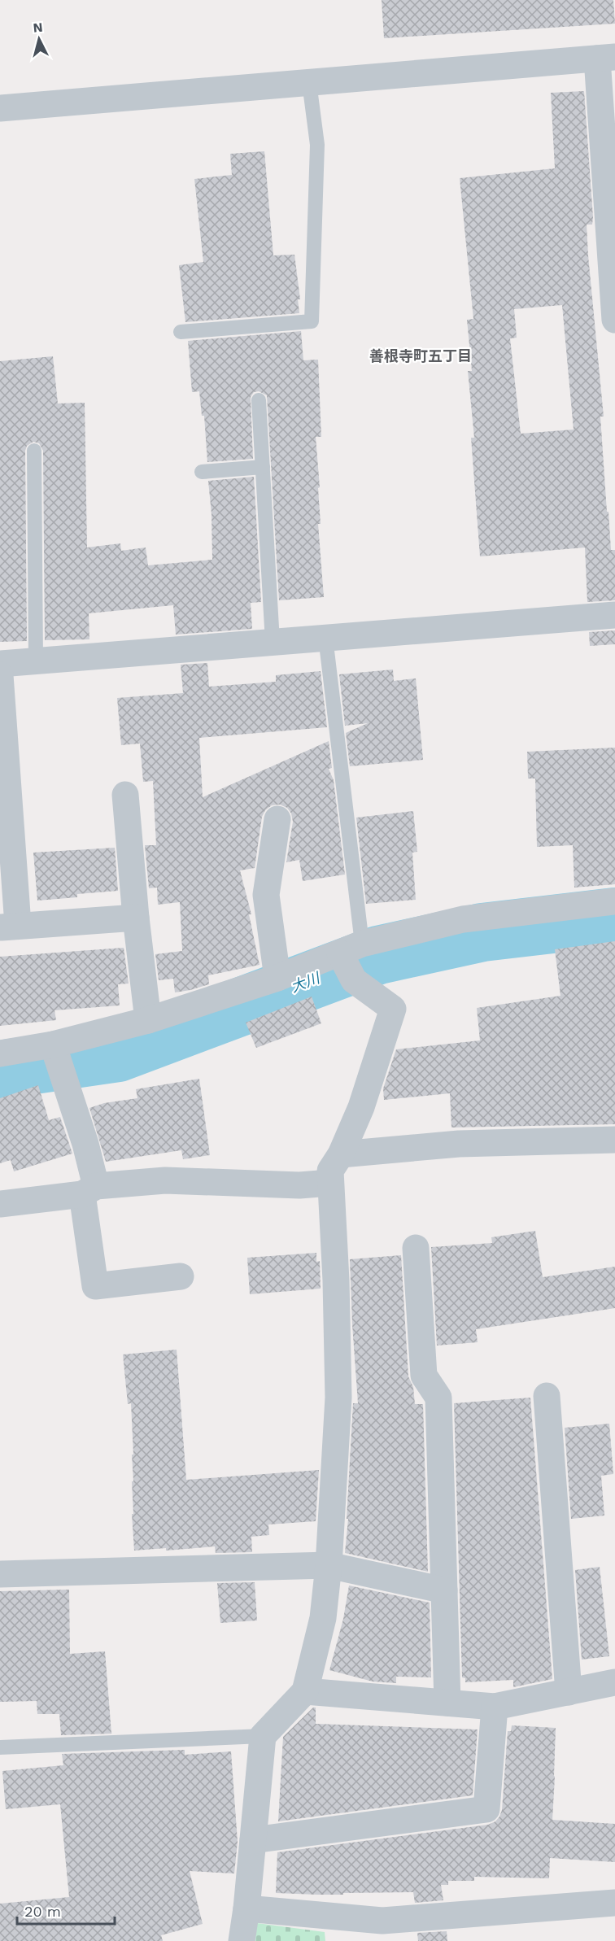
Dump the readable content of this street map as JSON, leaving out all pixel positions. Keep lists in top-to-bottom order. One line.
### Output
{"districts":["善根寺町五丁目"],"water":["大川"],"scale_bar":"20 m","north":"top"}
